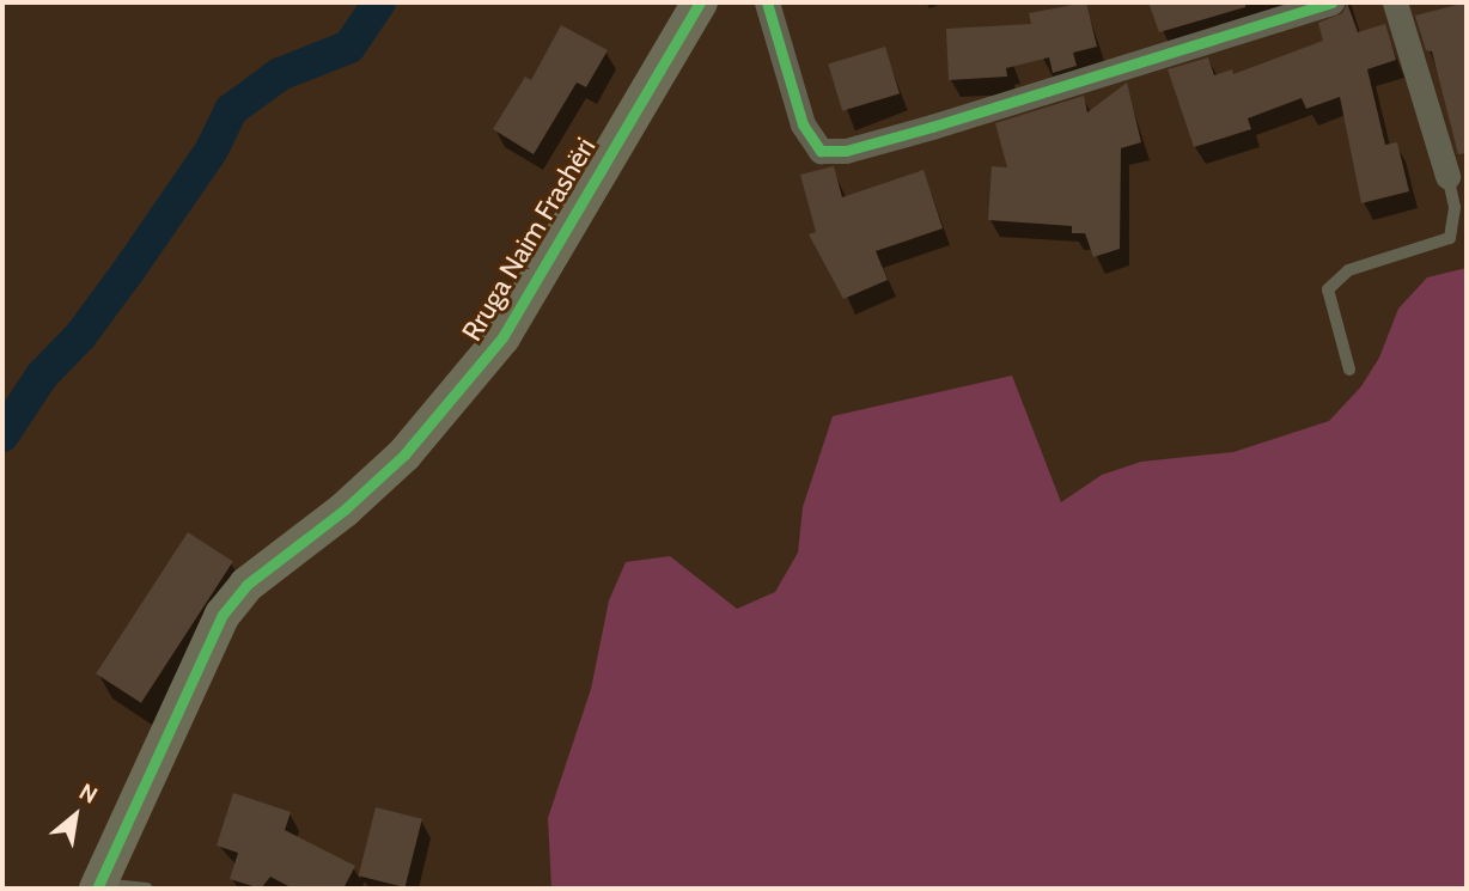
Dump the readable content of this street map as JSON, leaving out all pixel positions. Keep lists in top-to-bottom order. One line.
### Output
{"streets":{"street":["Rruga Naim Frashëri"]},"north":"top right"}
